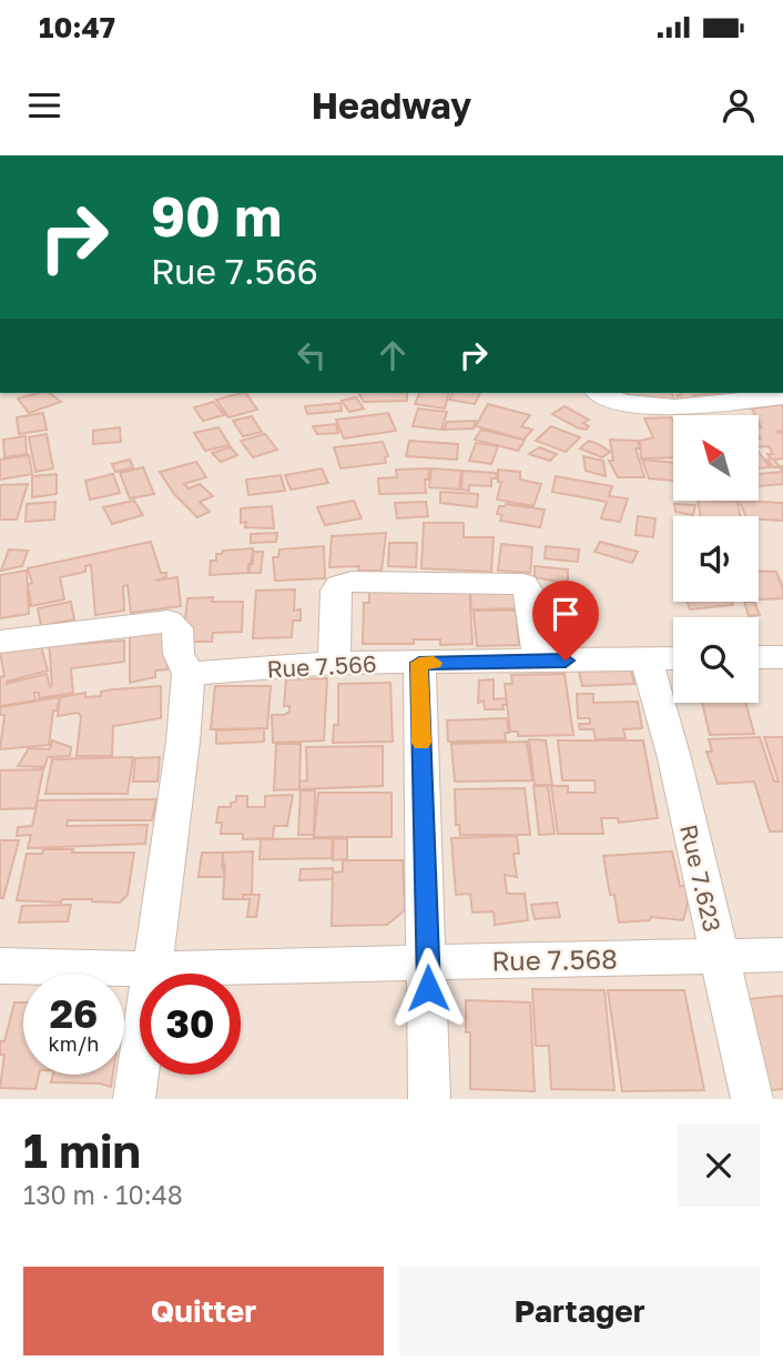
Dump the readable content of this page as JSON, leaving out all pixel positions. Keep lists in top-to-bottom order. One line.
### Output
{"streets":{"street":["Rue 7.566","Rue 7.623","Rue 7.568"]},"crossings":[["Rue 7.566","Rue 7.623"],["Rue 7.623","Rue 7.568"]],"north":"top left","page":{"status":"10:47","header":"Headway","turn":["90 m","Rue 7.566"],"speed":"26 km/h","limit":"30","heading":["1 min","130 m · 10:48"],"buttons":["Quitter","Partager"]}}
